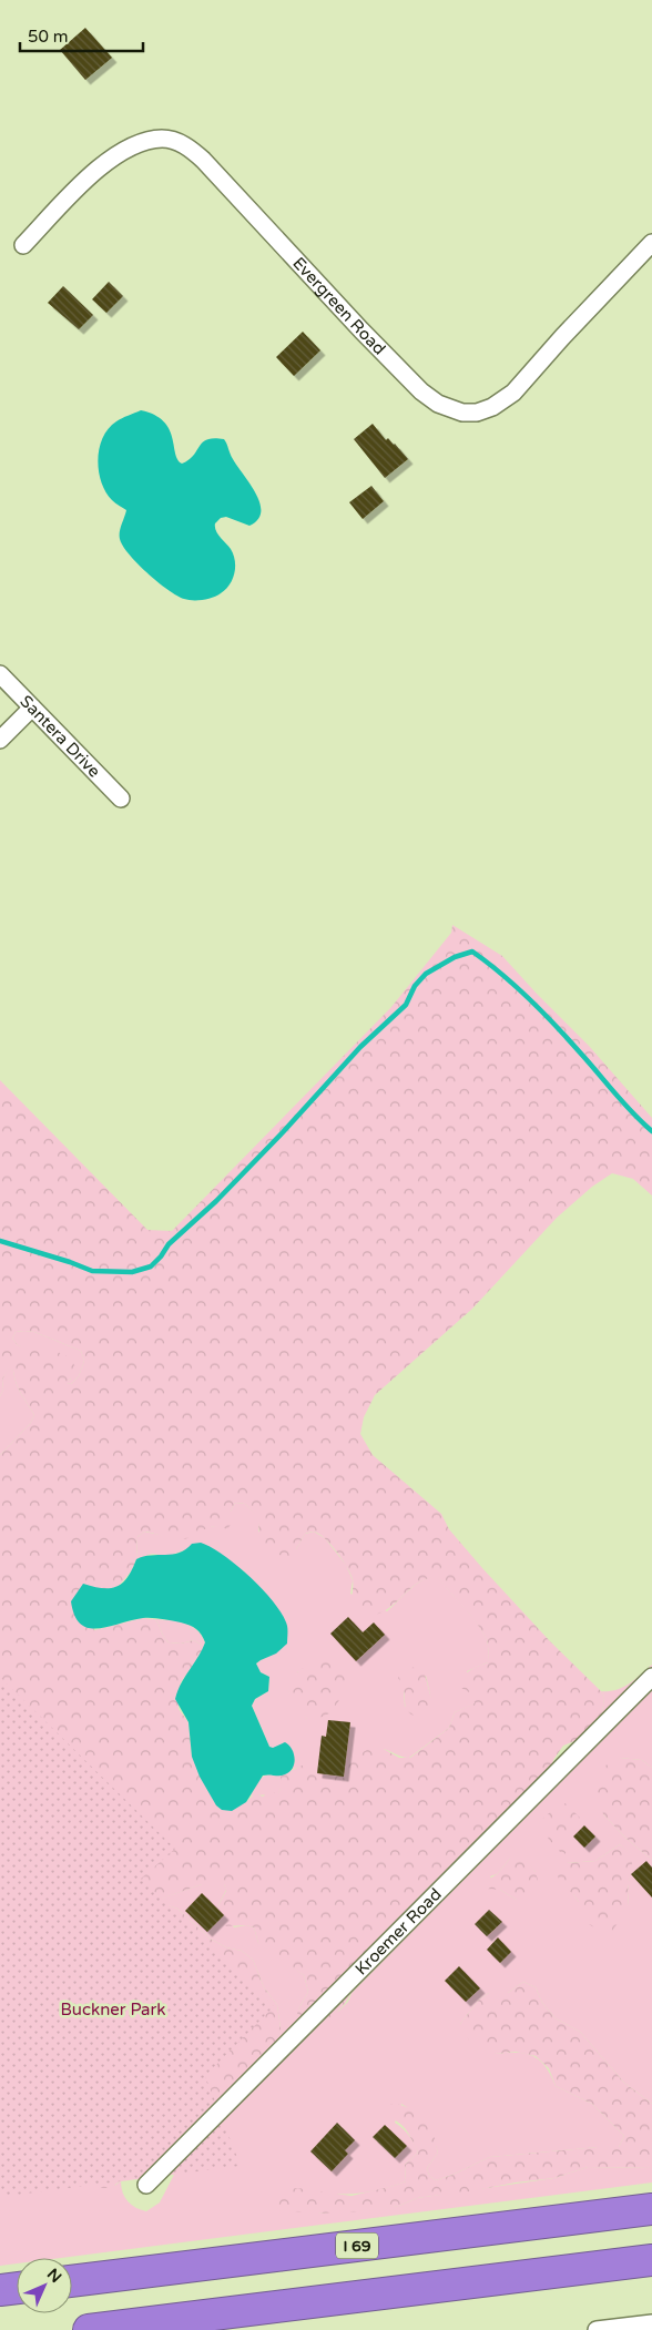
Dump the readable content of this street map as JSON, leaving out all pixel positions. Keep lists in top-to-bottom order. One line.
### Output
{"streets":{"highway":["I 69"],"street":["Evergreen Road","Santera Drive","Kroemer Road"]},"parks":["Buckner Park"],"scale_bar":"50 m","north":"top right"}
